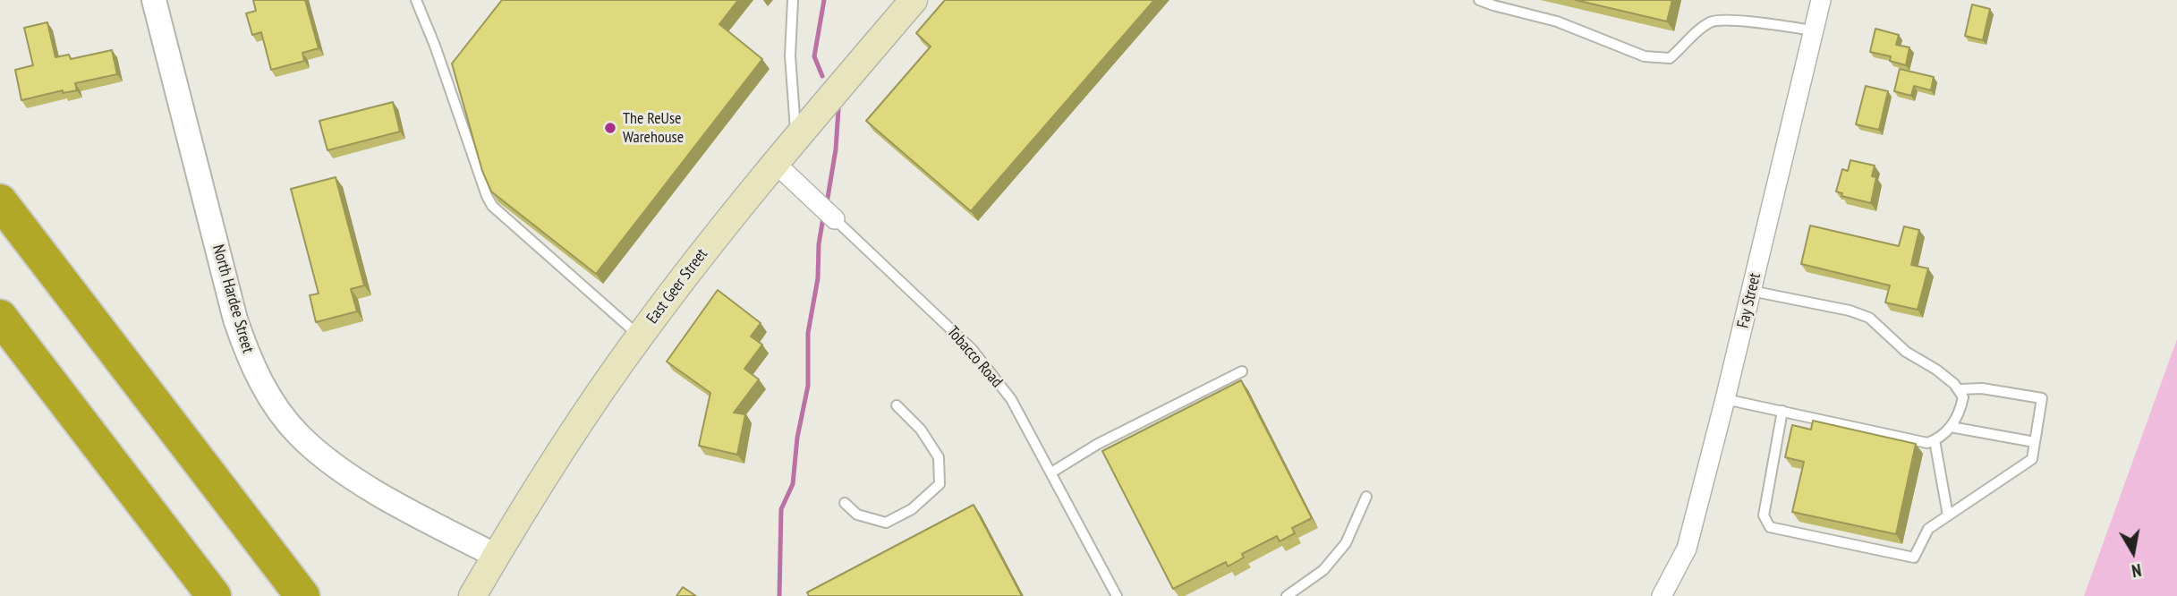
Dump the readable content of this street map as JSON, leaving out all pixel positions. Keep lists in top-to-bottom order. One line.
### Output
{"streets":{"main road":["East Geer Street"],"street":["North Hardee Street","Fay Street","Tobacco Road"]},"crossings":[["East Geer Street","North Hardee Street"],["East Geer Street","Tobacco Road"]],"places":["The ReUse Warehouse"],"north":"bottom"}
